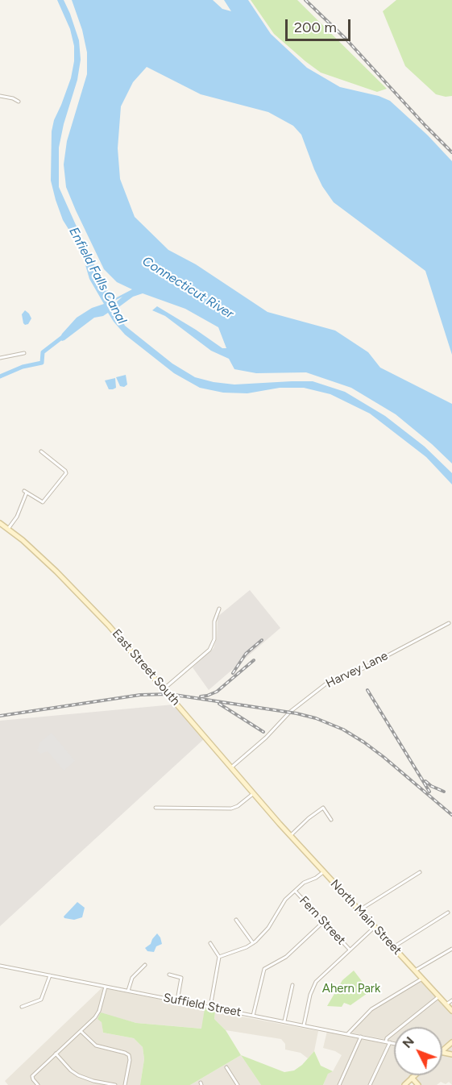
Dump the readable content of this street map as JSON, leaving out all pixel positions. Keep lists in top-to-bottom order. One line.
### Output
{"streets":{"main road":["East Street South","North Main Street"],"street":["Harvey Lane","Fern Street","Suffield Street"]},"crossings":[["East Street South","Harvey Lane"],["East Street South","North Main Street"]],"water":["Enfield Falls Canal","Connecticut River"],"parks":["Ahern Park"],"scale_bar":"200 m","north":"top left"}
